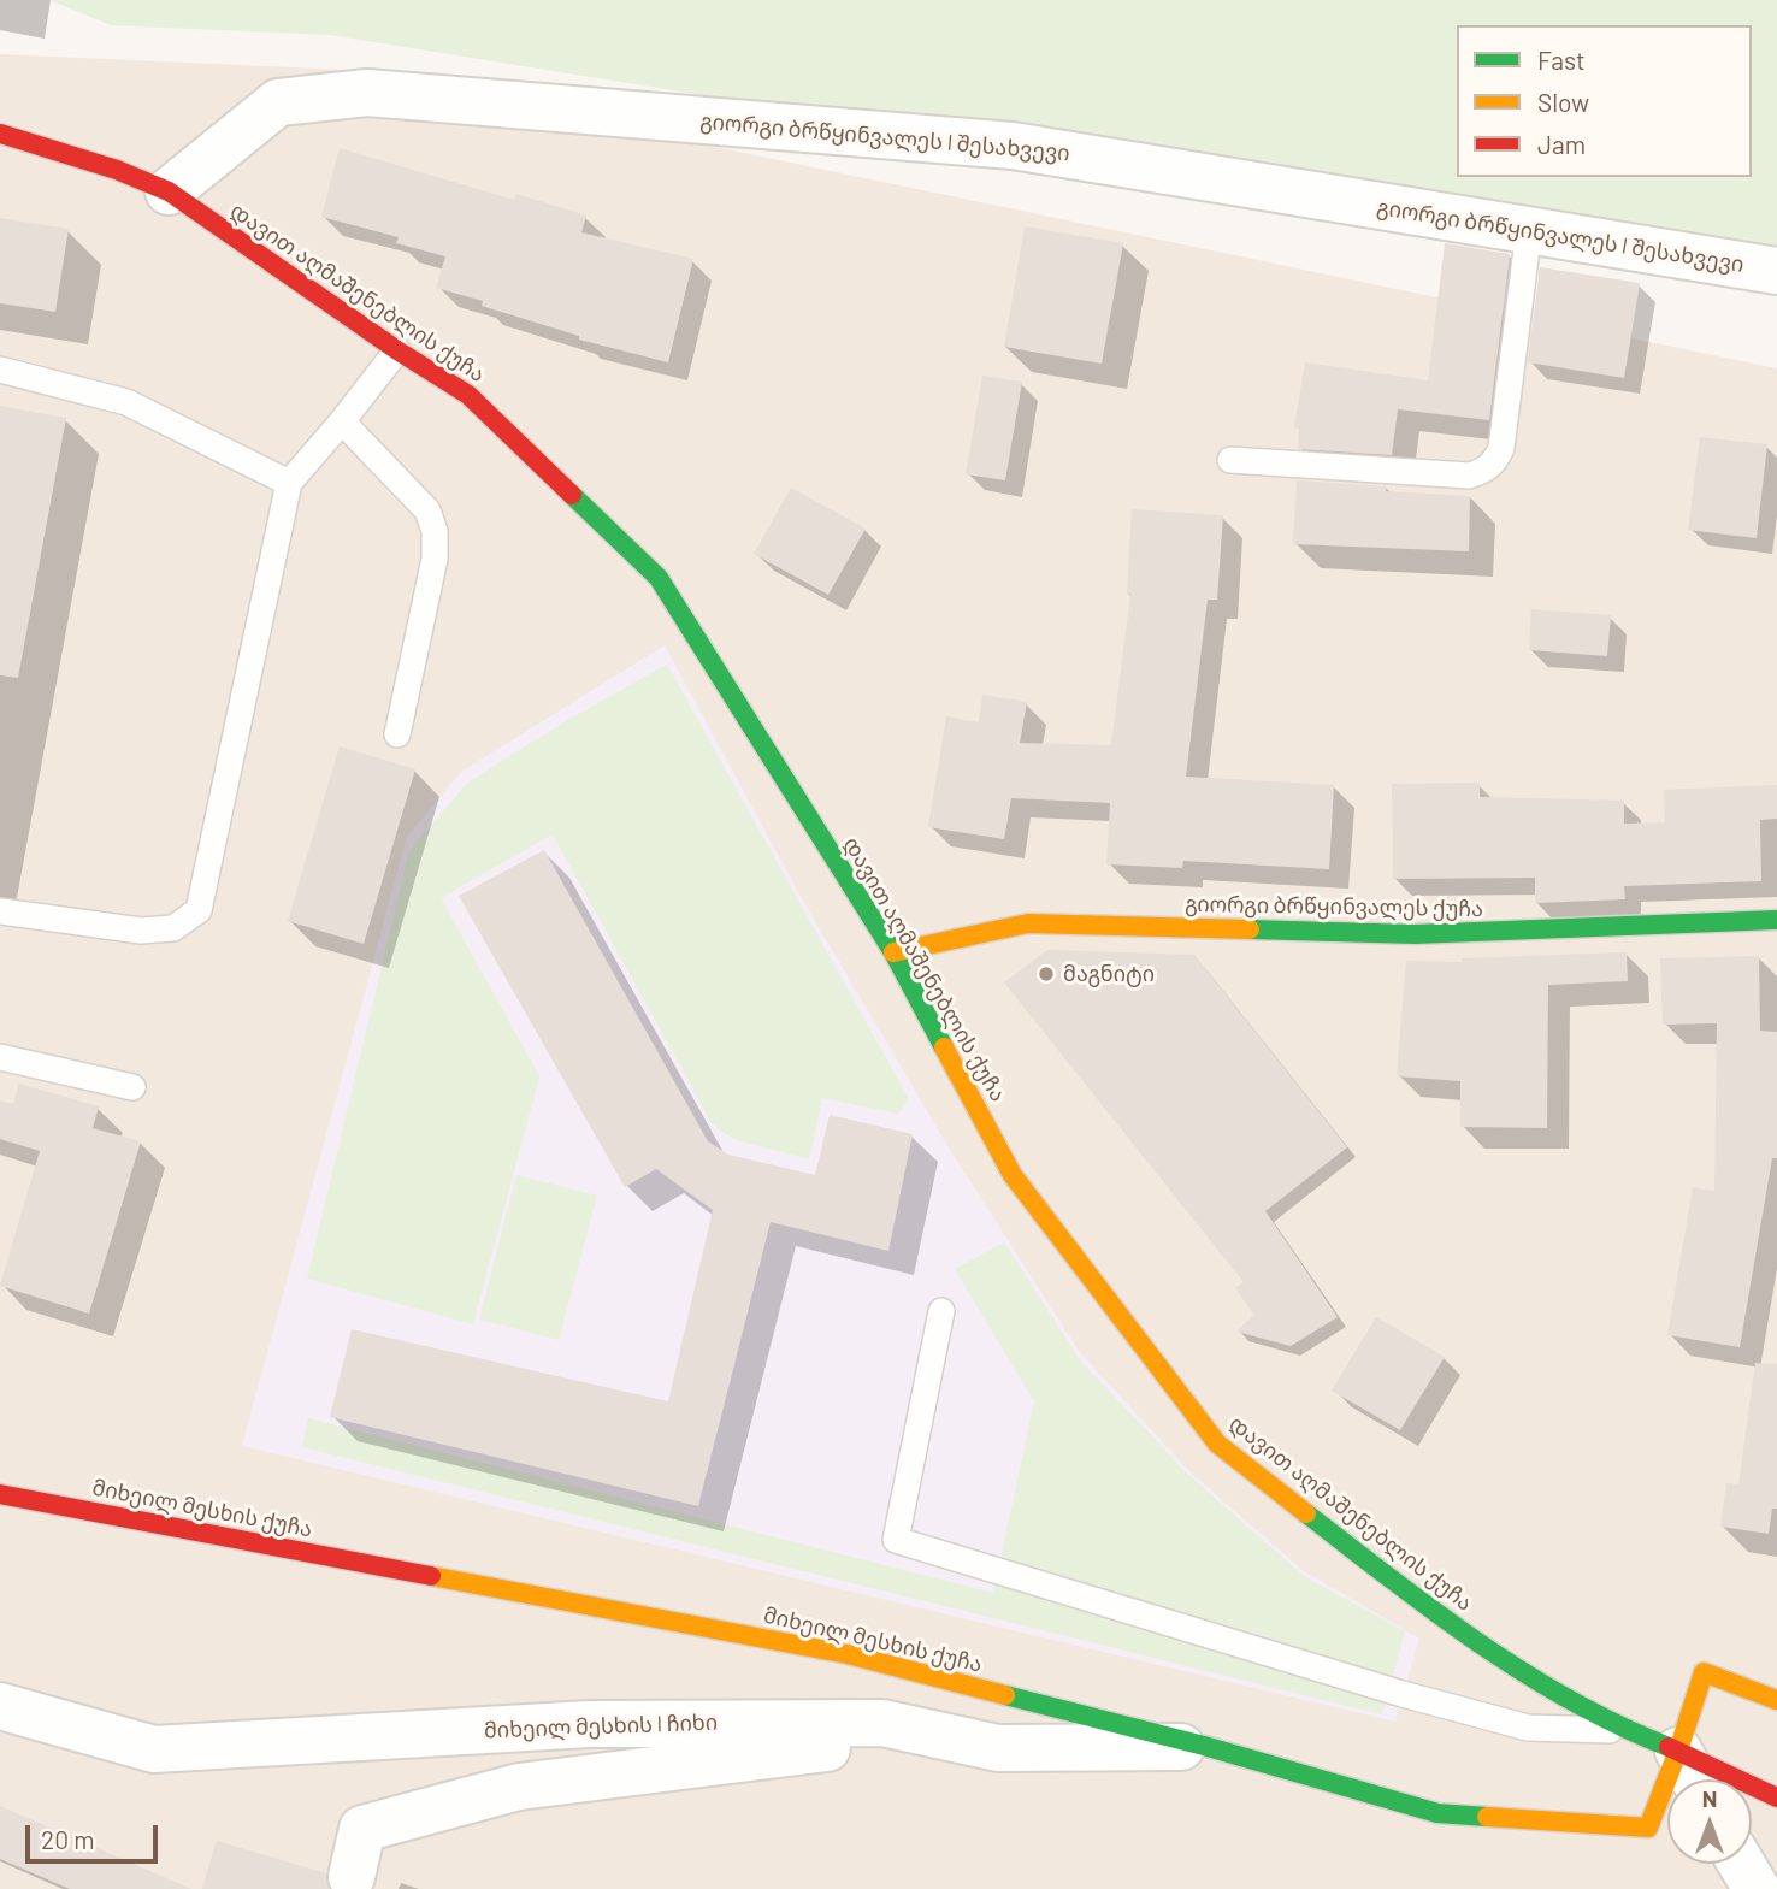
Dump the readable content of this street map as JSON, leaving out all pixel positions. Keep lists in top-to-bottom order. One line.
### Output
{"streets":{"street":["გიორგი ბრწყინვალეს I შესახვევი","დავით აღმაშენებლის ქუჩა","გიორგი ბრწყინვალეს ქუჩა","მიხეილ მესხის ქუჩა","მიხეილ მესხის I ჩიხი"]},"crossings":[["გიორგი ბრწყინვალეს I შესახვევი","დავით აღმაშენებლის ქუჩა"],["დავით აღმაშენებლის ქუჩა","გიორგი ბრწყინვალეს ქუჩა"],["დავით აღმაშენებლის ქუჩა","მიხეილ მესხის ქუჩა"],["მიხეილ მესხის ქუჩა","მიხეილ მესხის I ჩიხი"]],"places":["მაგნიტი"],"legend":["Fast","Slow","Jam"],"scale_bar":"20 m","north":"top"}
